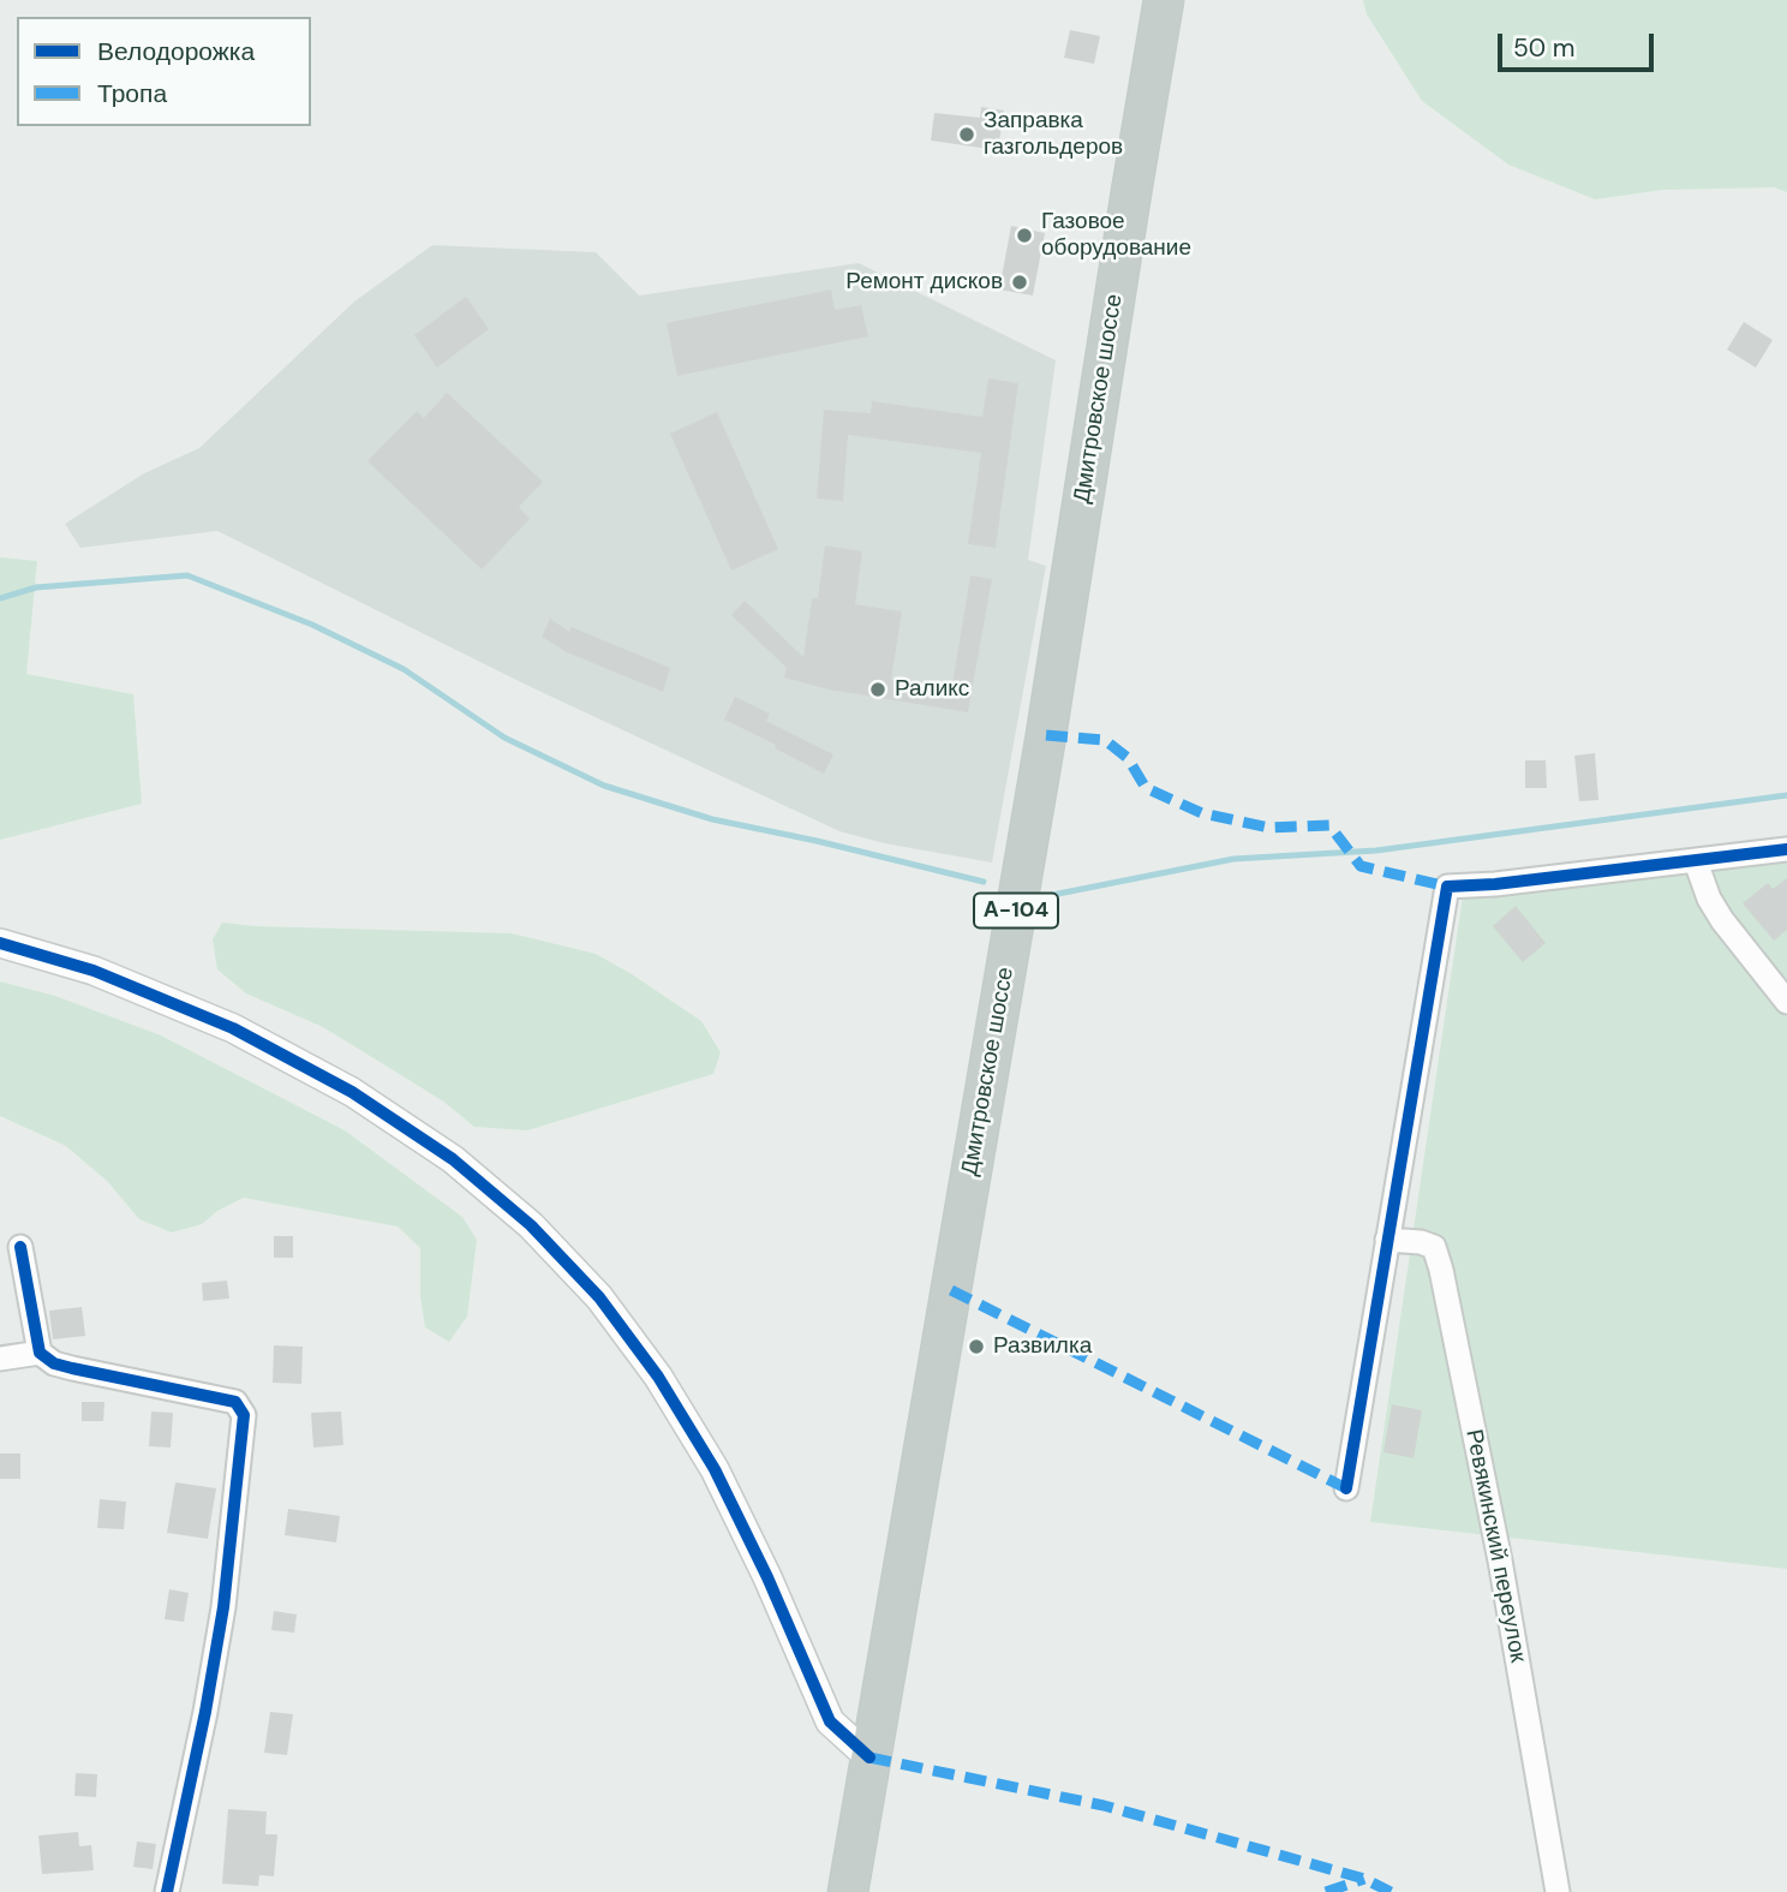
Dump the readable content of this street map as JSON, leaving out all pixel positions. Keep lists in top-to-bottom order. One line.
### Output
{"streets":{"highway":["Дмитровское шоссе","А-104"],"street":["Ревякинский переулок"]},"places":["Заправка газгольдеров","Газовое оборудование","Ремонт дисков","Раликс","Развилка"],"legend":["Велодорожка","Тропа"],"scale_bar":"50 m"}
